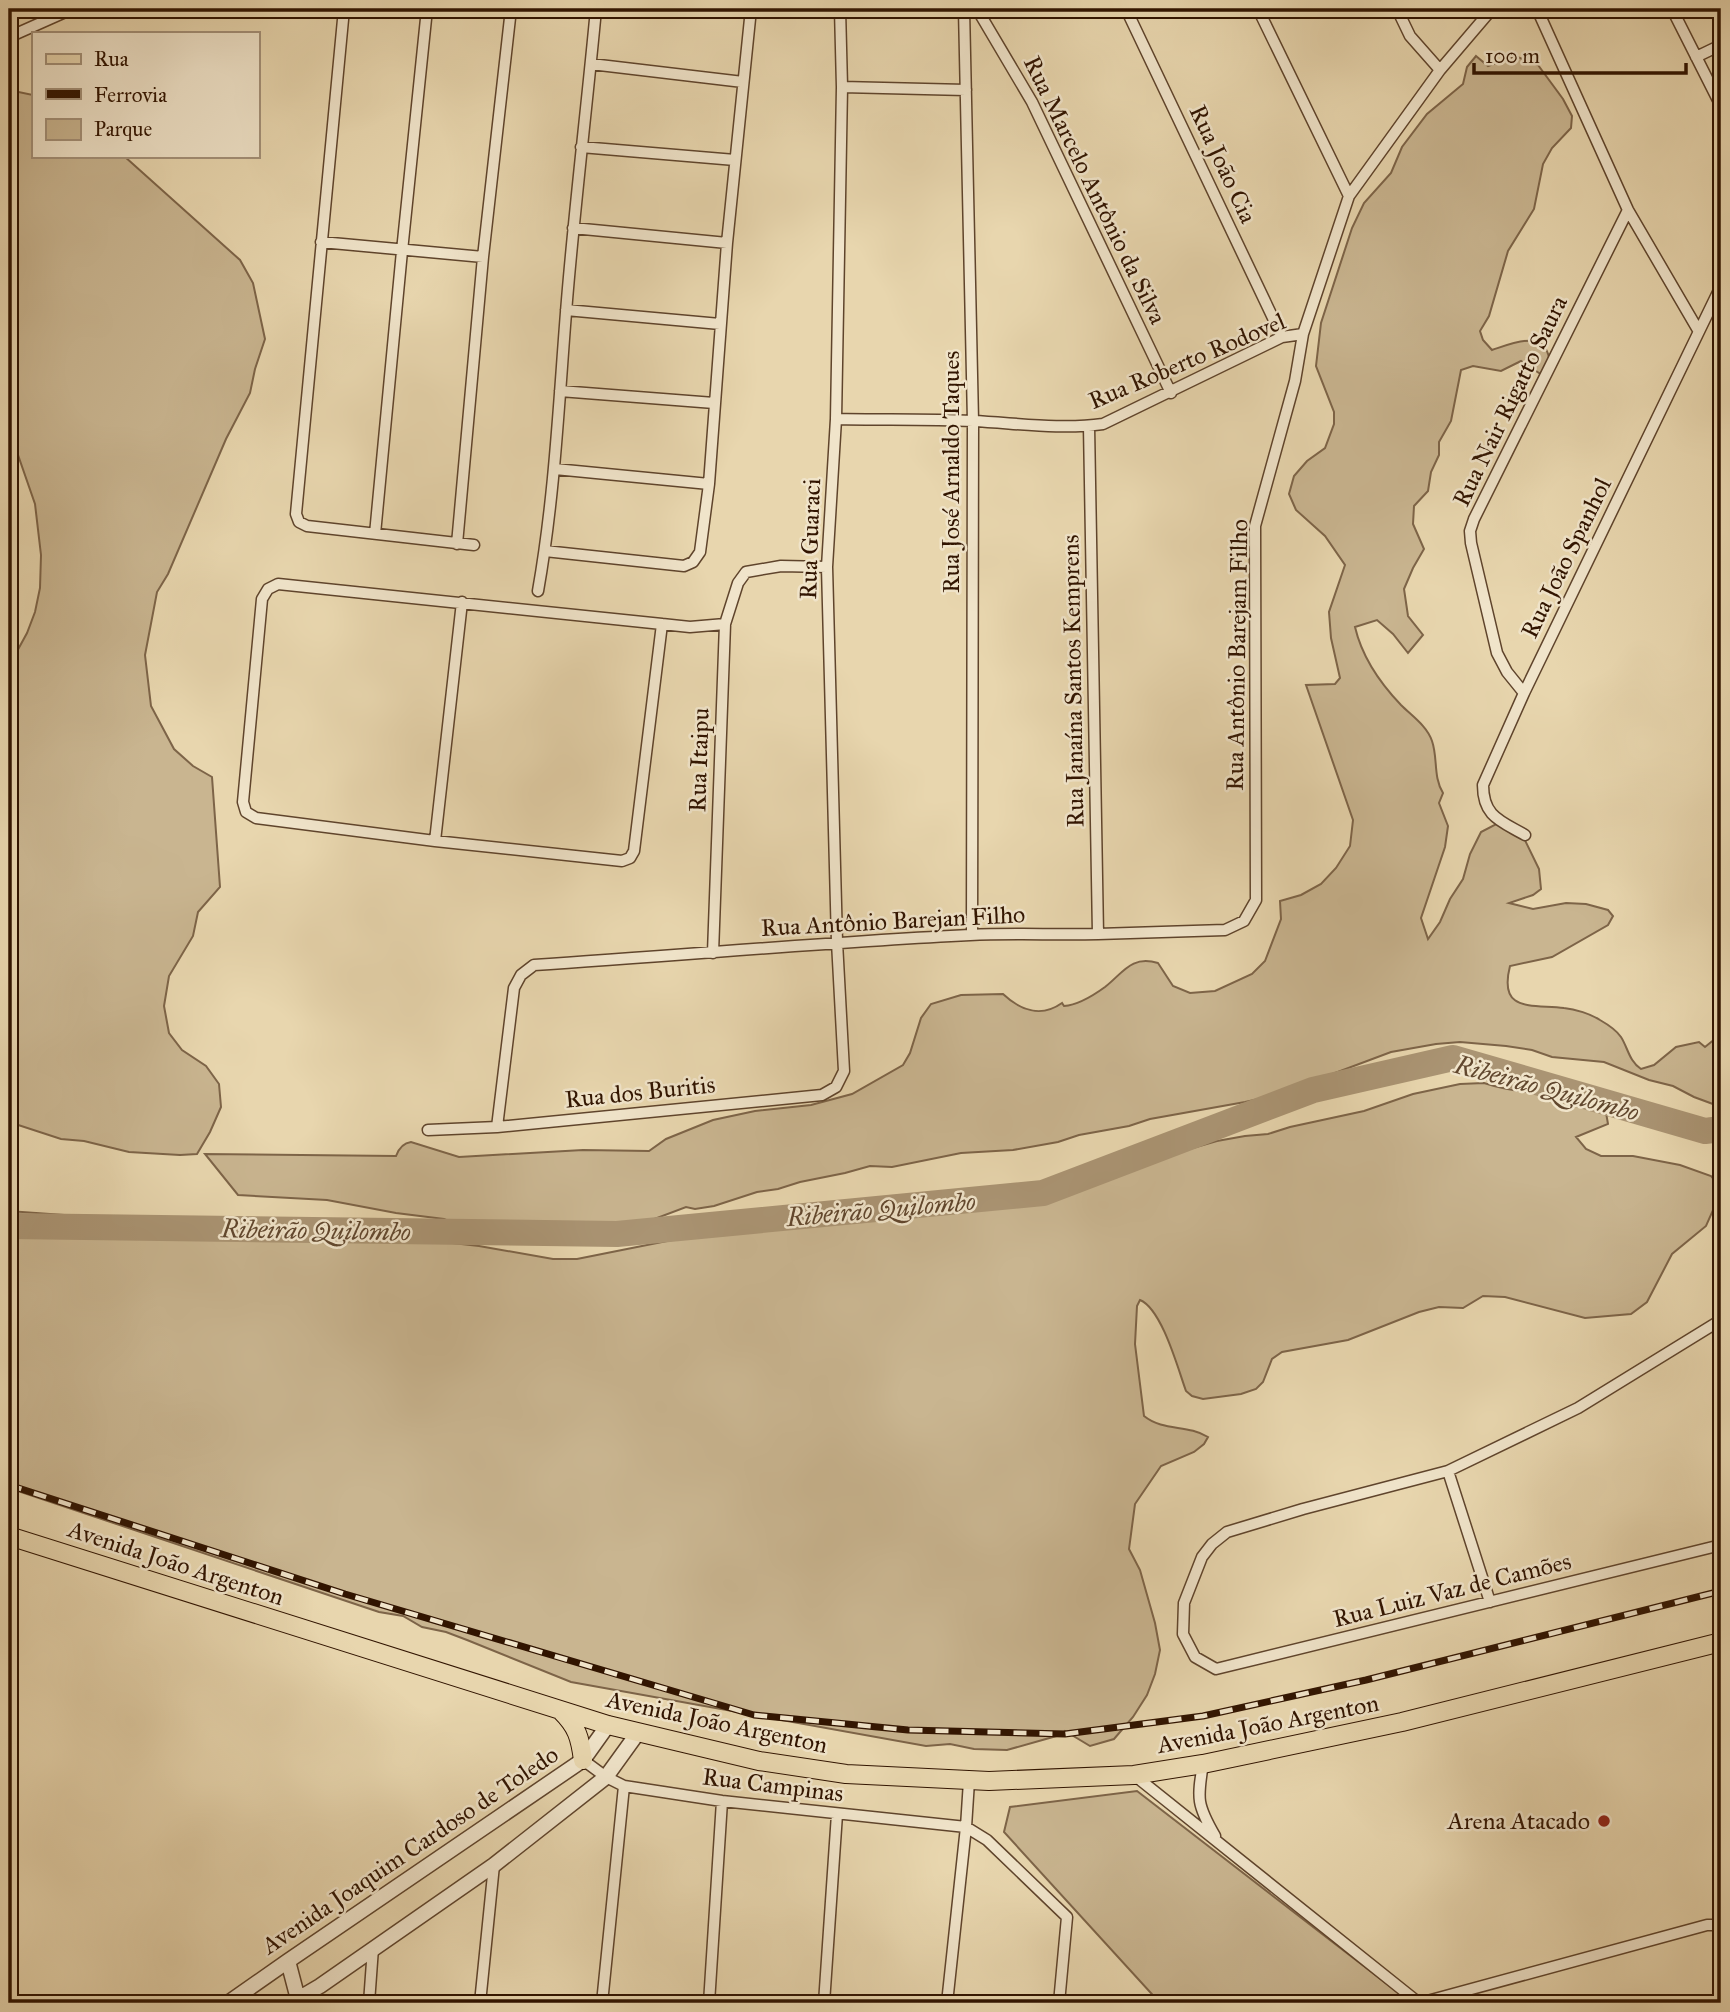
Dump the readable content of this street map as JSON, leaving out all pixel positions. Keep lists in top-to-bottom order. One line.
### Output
{"streets":{"main road":["Avenida João Argenton"],"street":["Rua João Cia","Rua Marcelo Antônio da Silva","Rua Roberto Rodovel","Rua Nair Rigatto Saura","Rua José Arnaldo Taques","Rua Guaraci","Rua João Spanhol","Rua Antônio Barejam Filho","Rua Janaína Santos Kemprens","Rua Itaipu","Rua Antônio Barejan Filho","Rua dos Buritis","Rua Luiz Vaz de Camões","Rua Campinas","Avenida Joaquim Cardoso de Toledo"]},"crossings":[["Rua João Cia","Rua Roberto Rodovel"],["Rua Marcelo Antônio da Silva","Rua Roberto Rodovel"],["Rua Roberto Rodovel","Rua José Arnaldo Taques"],["Rua Roberto Rodovel","Rua Guaraci"],["Rua Roberto Rodovel","Rua Antônio Barejam Filho"],["Rua Roberto Rodovel","Rua Janaína Santos Kemprens"],["Rua Nair Rigatto Saura","Rua João Spanhol"],["Rua José Arnaldo Taques","Rua Antônio Barejan Filho"],["Rua Guaraci","Rua Itaipu"],["Rua Guaraci","Rua Antônio Barejan Filho"],["Rua Guaraci","Rua dos Buritis"],["Rua Antônio Barejam Filho","Rua Antônio Barejan Filho"],["Rua Janaína Santos Kemprens","Rua Antônio Barejan Filho"],["Rua Itaipu","Rua Antônio Barejan Filho"],["Rua Antônio Barejan Filho","Rua dos Buritis"],["Avenida João Argenton","Avenida Joaquim Cardoso de Toledo"],["Rua Campinas","Avenida Joaquim Cardoso de Toledo"]],"water":["Ribeirão Quilombo"],"places":["Arena Atacado"],"legend":["Rua","Ferrovia","Parque"],"scale_bar":"100 m"}
